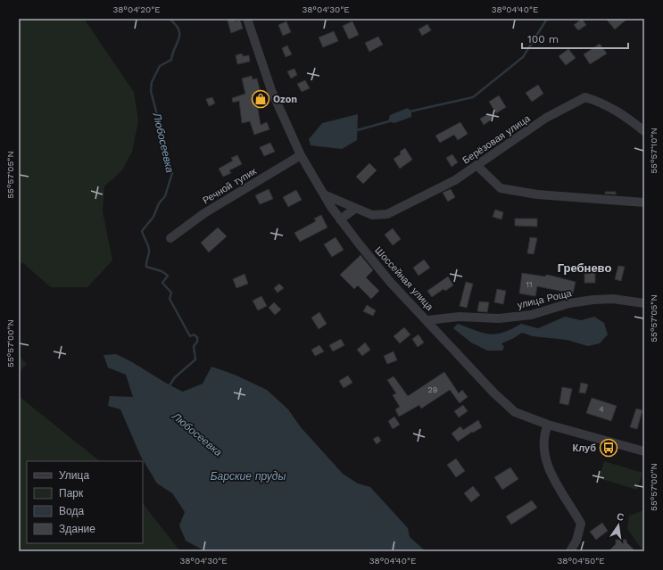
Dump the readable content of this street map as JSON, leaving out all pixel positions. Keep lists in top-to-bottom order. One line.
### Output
{"streets":{"street":["Берёзовая улица","Речной тупик","Шоссейная улица","улица Роща"]},"crossings":[["Берёзовая улица","Шоссейная улица"],["Речной тупик","Шоссейная улица"],["Шоссейная улица","улица Роща"]],"districts":["Гребнево"],"water":["Любосеевка","Барские пруды"],"places":{"shop":["Ozon"],"bus stop":["Клуб"]},"house_numbers":["11","29","4"],"legend":["Улица","Парк","Вода","Здание"],"scale_bar":"100 m","north":"top","coordinates":["38°04'20\"E","38°04'30\"E","38°04'40\"E","55°57'10\"N","55°57'05\"N","55°57'00\"N","38°04'50\"E"]}
